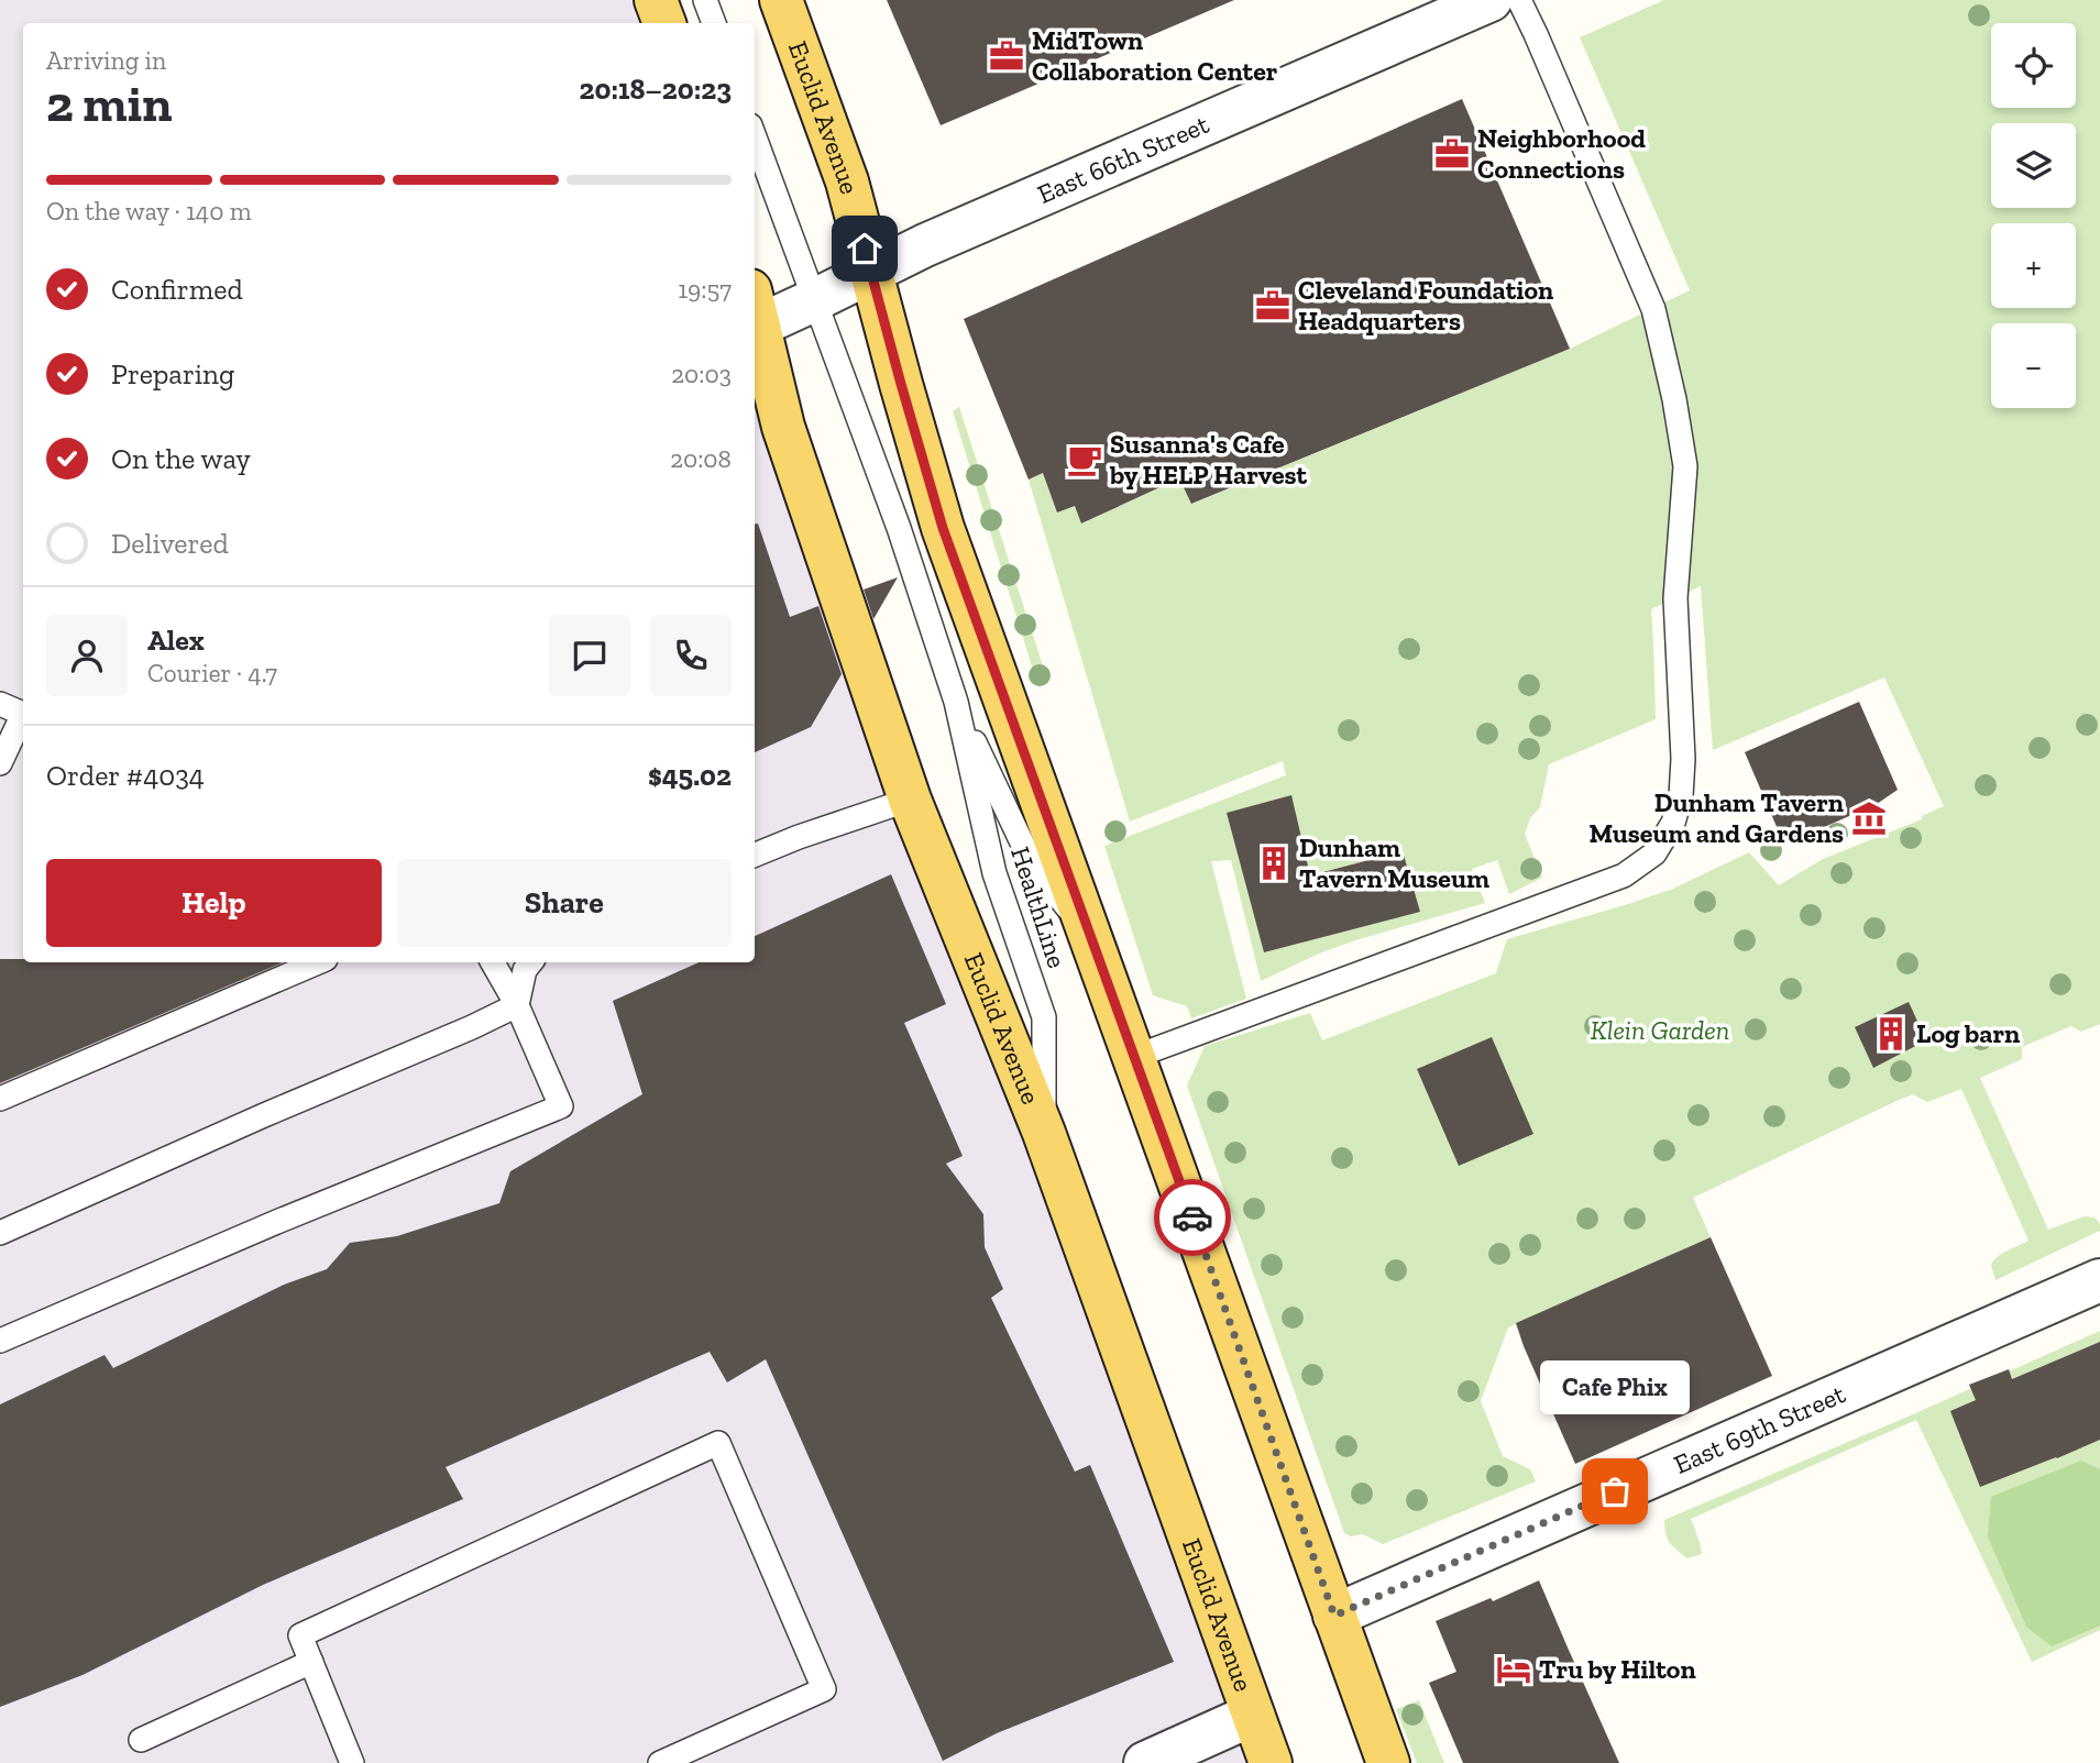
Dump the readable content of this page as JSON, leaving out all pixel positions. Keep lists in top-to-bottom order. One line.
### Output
{"streets":{"main road":["Euclid Avenue"],"street":["East 66th Street","East 69th Street"],"lane":["HealthLine"]},"crossings":[["Euclid Avenue","East 66th Street"],["Euclid Avenue","HealthLine"],["Euclid Avenue","East 69th Street"],["East 66th Street","HealthLine"]],"parks":["Klein Garden"],"places":{"office":["MidTown Collaboration Center","Neighborhood Connections","Cleveland Foundation Headquarters"],"cafe":["Susanna's Cafe by HELP Harvest"],"museum":["Dunham Tavern Museum and Gardens"],"building":["Dunham Tavern Museum","Log barn"],"other":["Cafe Phix"],"hotel":["Tru by Hilton"]},"page":{"map_buttons":["+","−"],"heading":["2 min","Arriving in","20:18–20:23"],"panel":["Alex","Courier · 4.7","Order #4034","$45.02"],"bar":"On the way · 140 m","list":[["Confirmed","19:57"],["Preparing","20:03"],["On the way","20:08"],"Delivered"],"buttons":["Help","Share"],"bubble":"Cafe Phix"}}
